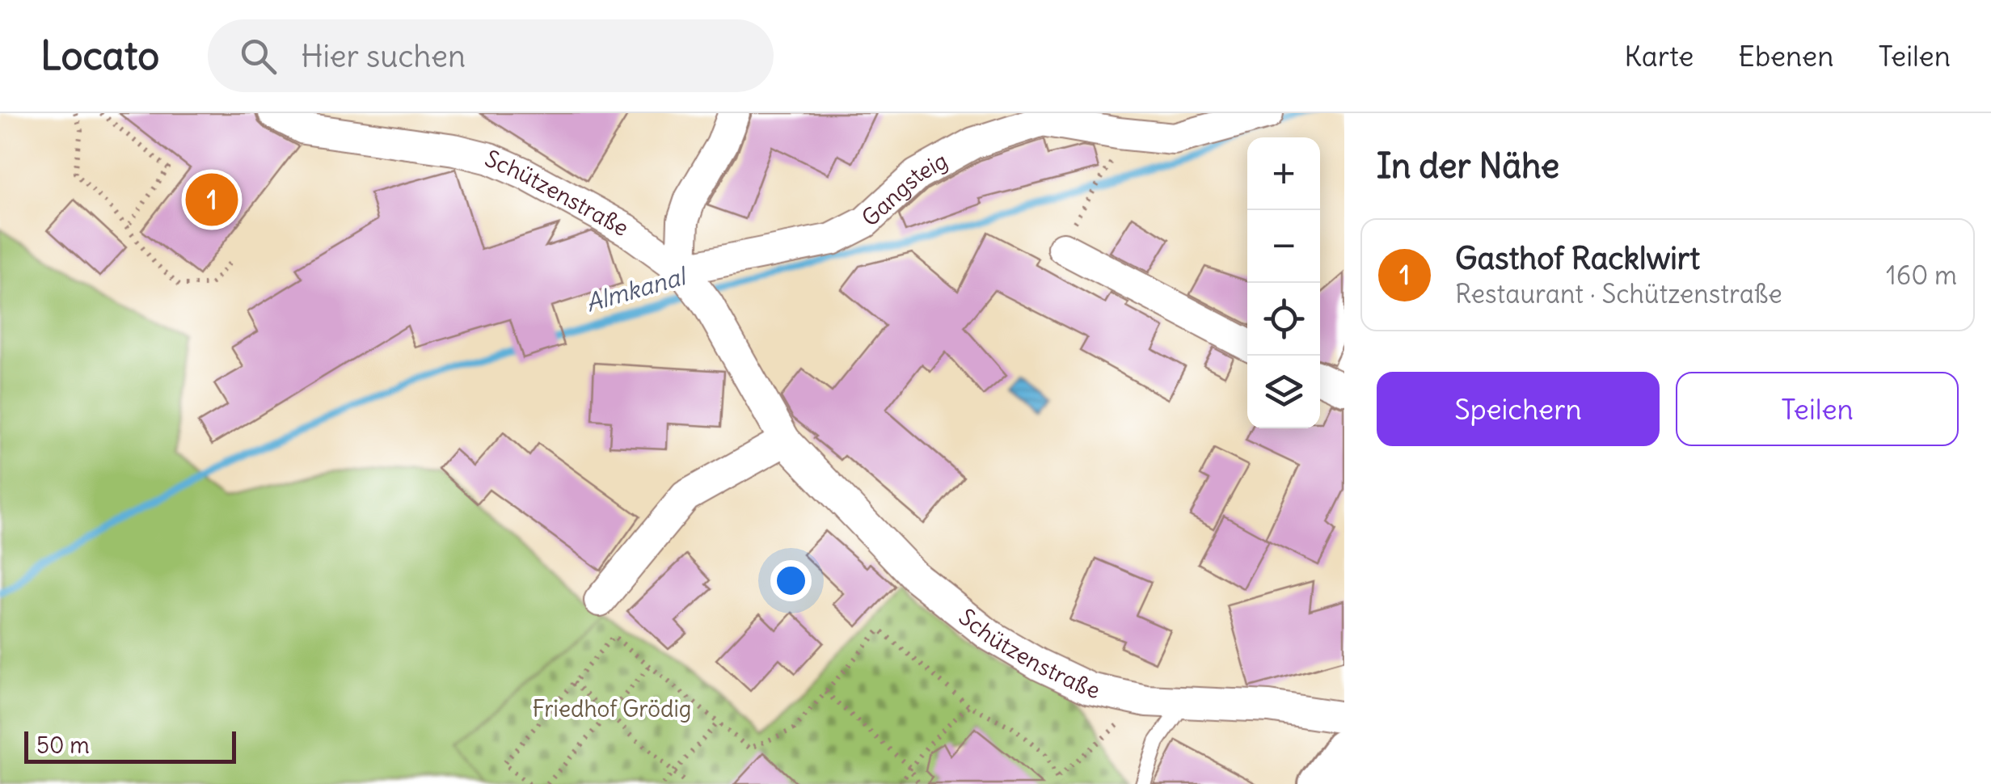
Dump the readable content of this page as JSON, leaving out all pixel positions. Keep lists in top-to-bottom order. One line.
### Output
{"streets":{"street":["Gangsteig","Schützenstraße"]},"crossings":[["Gangsteig","Schützenstraße"]],"water":["Almkanal"],"parks":["Friedhof Grödig"],"scale_bar":"50 m","page":{"header":"Locato","search":"Hier suchen","nav":["Karte","Ebenen","Teilen"],"heading":"In der Nähe","map_buttons":["+","−"],"pins":"1","list":[{"mark":"1","name":"Gasthof Racklwirt","note":"Restaurant · Schützenstraße","value":"160 m"}],"buttons":["Speichern","Teilen"],"scale":"50 m"}}
